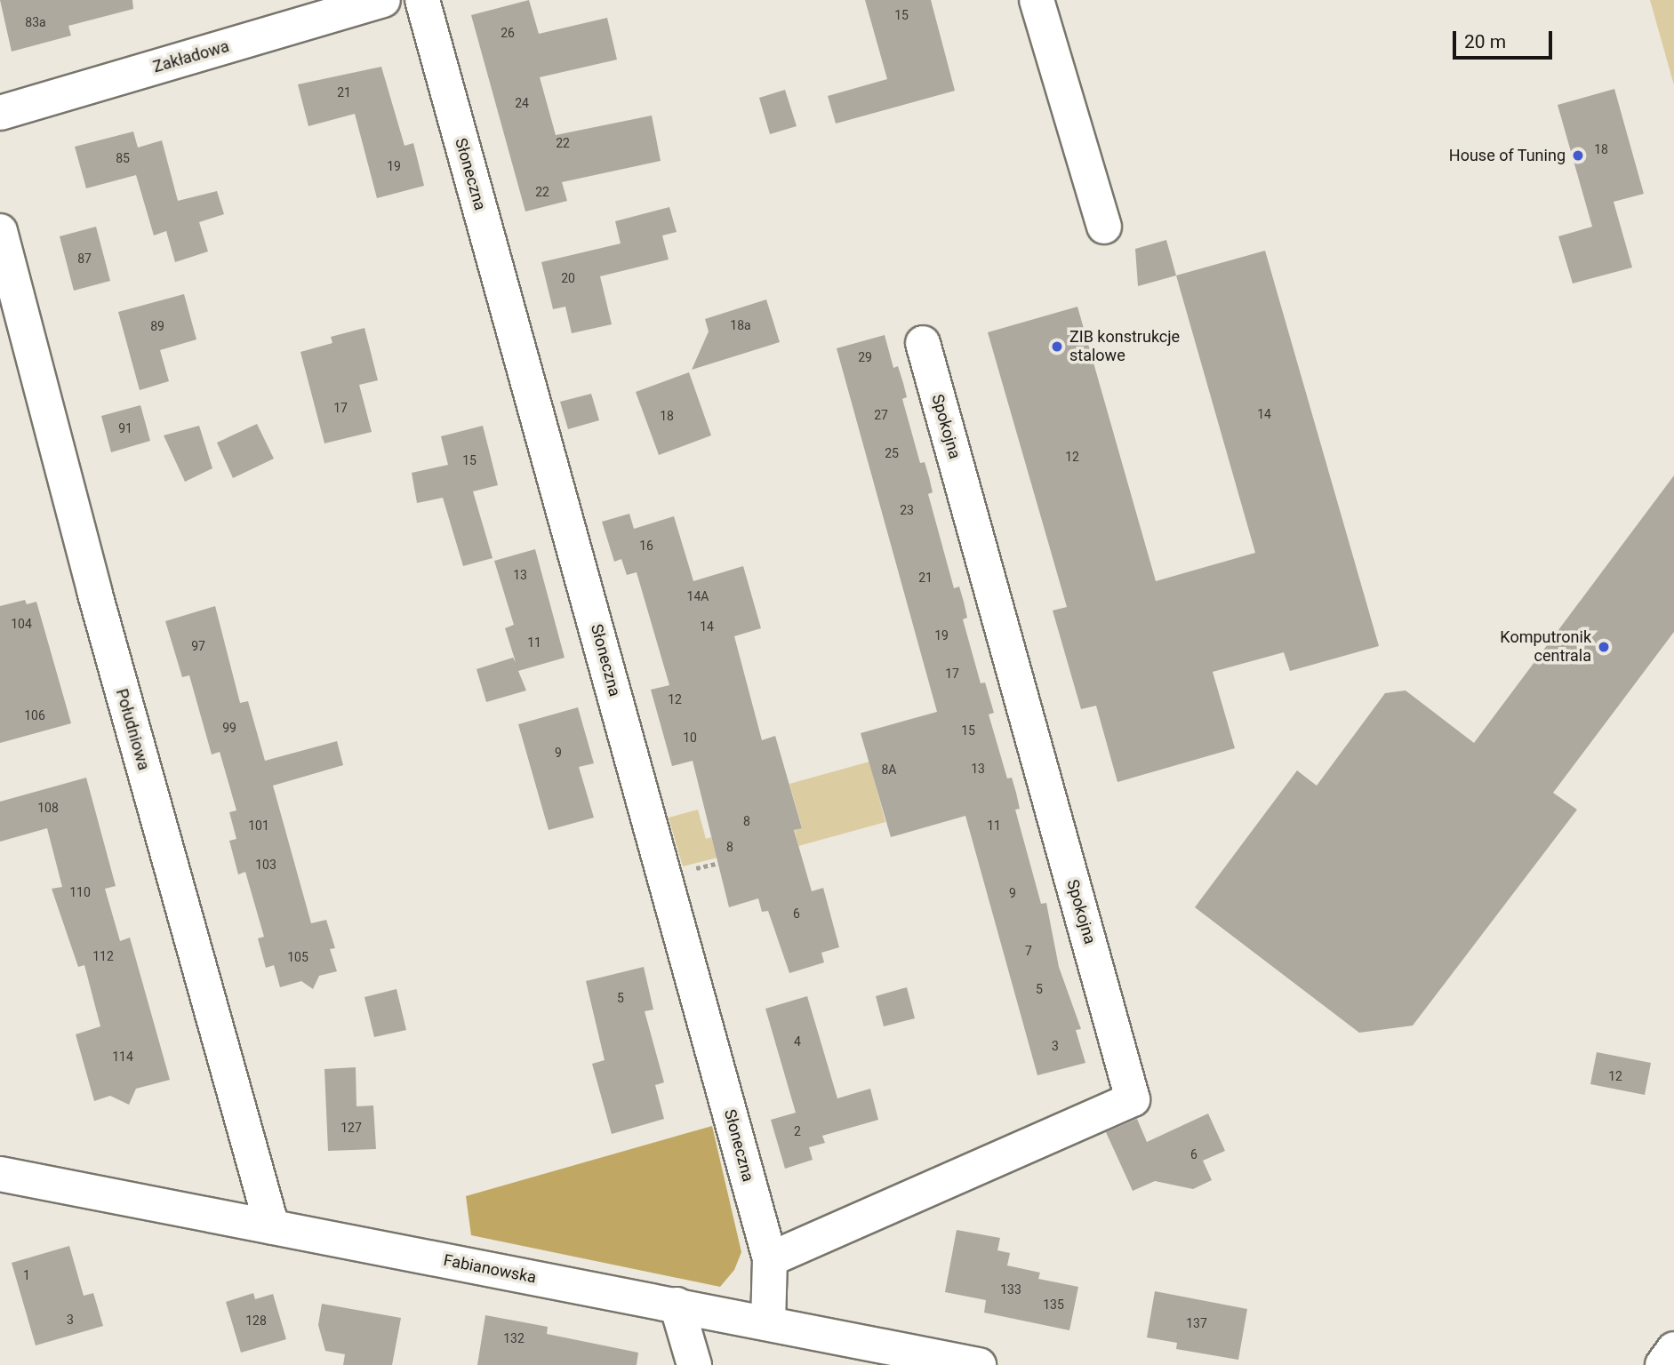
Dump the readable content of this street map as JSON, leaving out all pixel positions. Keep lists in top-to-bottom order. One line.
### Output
{"streets":{"street":["Zakładowa","Słoneczna","Spokojna","Południowa","Fabianowska"]},"crossings":[["Słoneczna","Spokojna"],["Słoneczna","Fabianowska"],["Południowa","Fabianowska"]],"places":["House of Tuning","ZIB konstrukcje stalowe","Komputronik centrala"],"house_numbers":["15","83a","26","21","24","22","18","85","19","22","87","20","18a","89","29","17","14","27","18","91","25","12","15","23","16","13","21","14A","104","14","19","11","97","17","12","106","99","15","10","9","13","8A","108","8","101","11","8","103","110","9","6","7","112","105","5","5","4","3","114","12","127","2","6","1","133","135","3","128","137","132"],"scale_bar":"20 m"}
